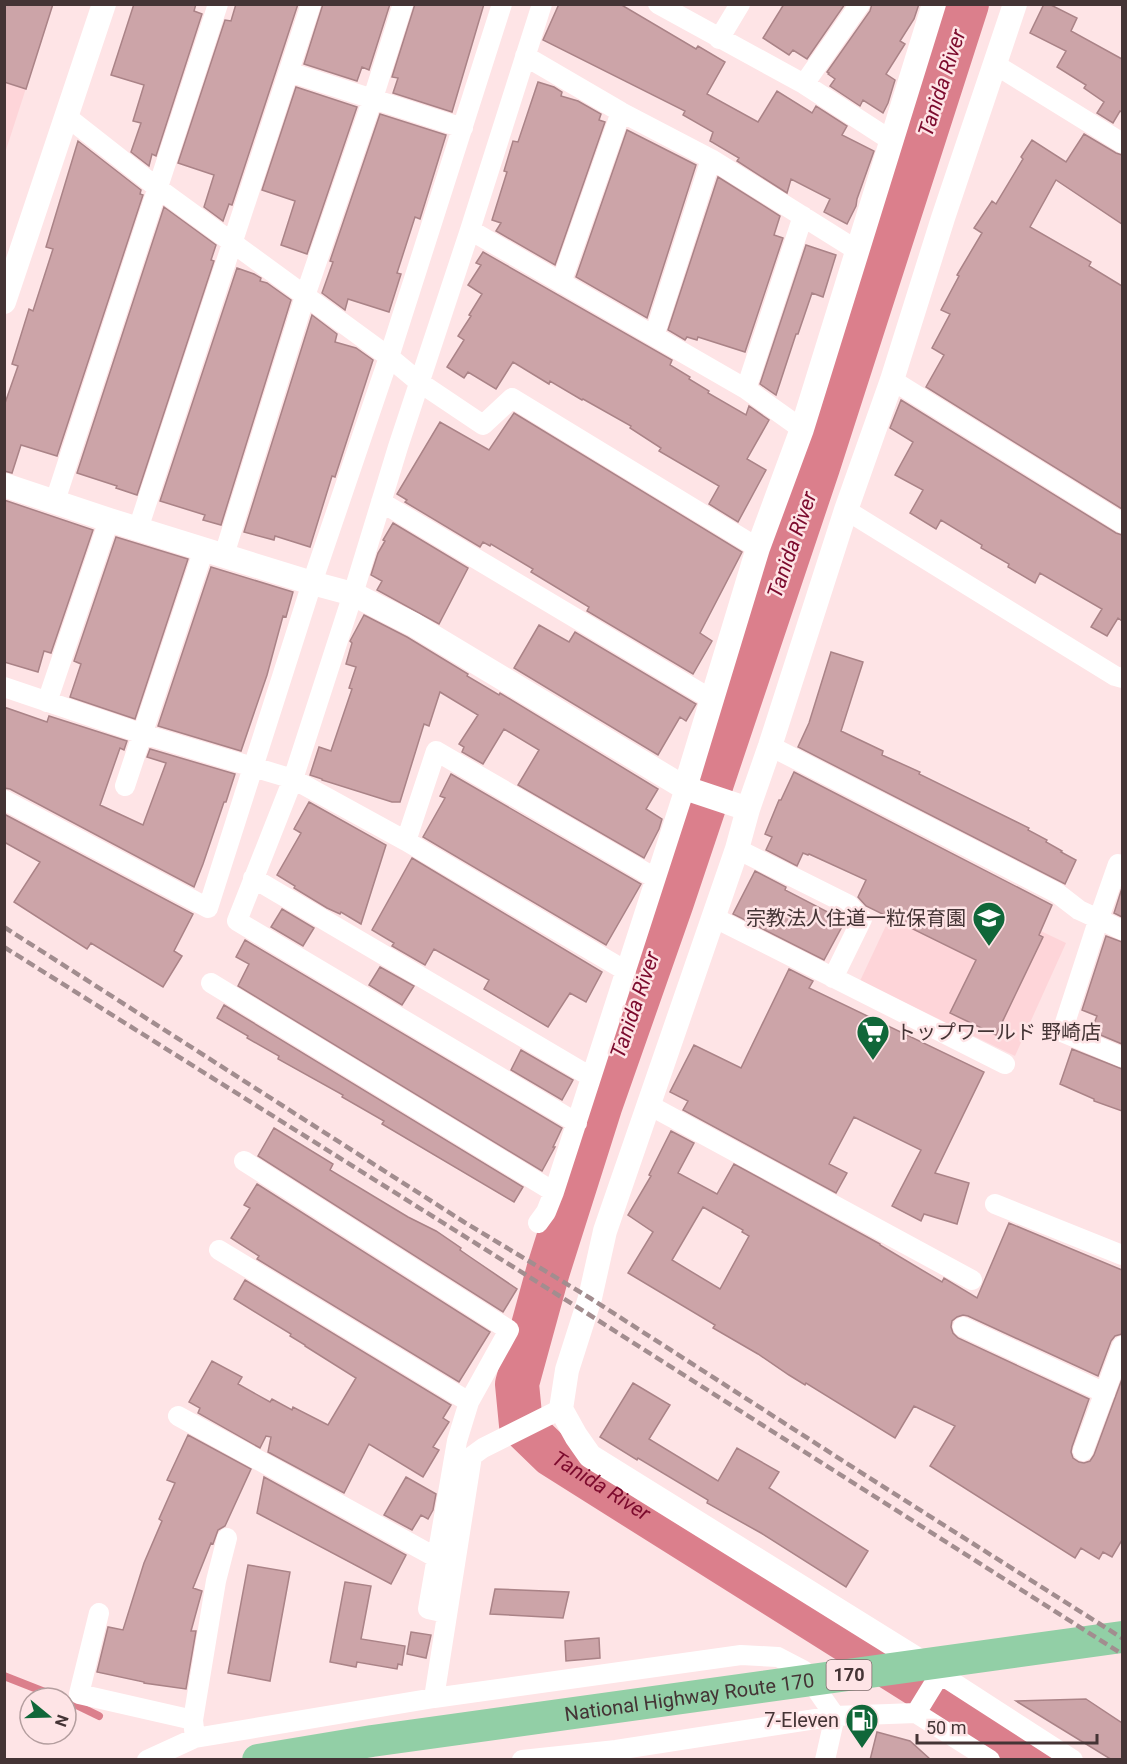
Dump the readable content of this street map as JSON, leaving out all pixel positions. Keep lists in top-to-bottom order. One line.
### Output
{"streets":{"highway":["170","National Highway Route 170"]},"water":["Tanida River"],"places":{"school or university":["宗教法人住道一粒保育園"],"supermarket":["トップワールド 野崎店"],"fuel station":["7-Eleven"]},"scale_bar":"50 m","north":"right"}
